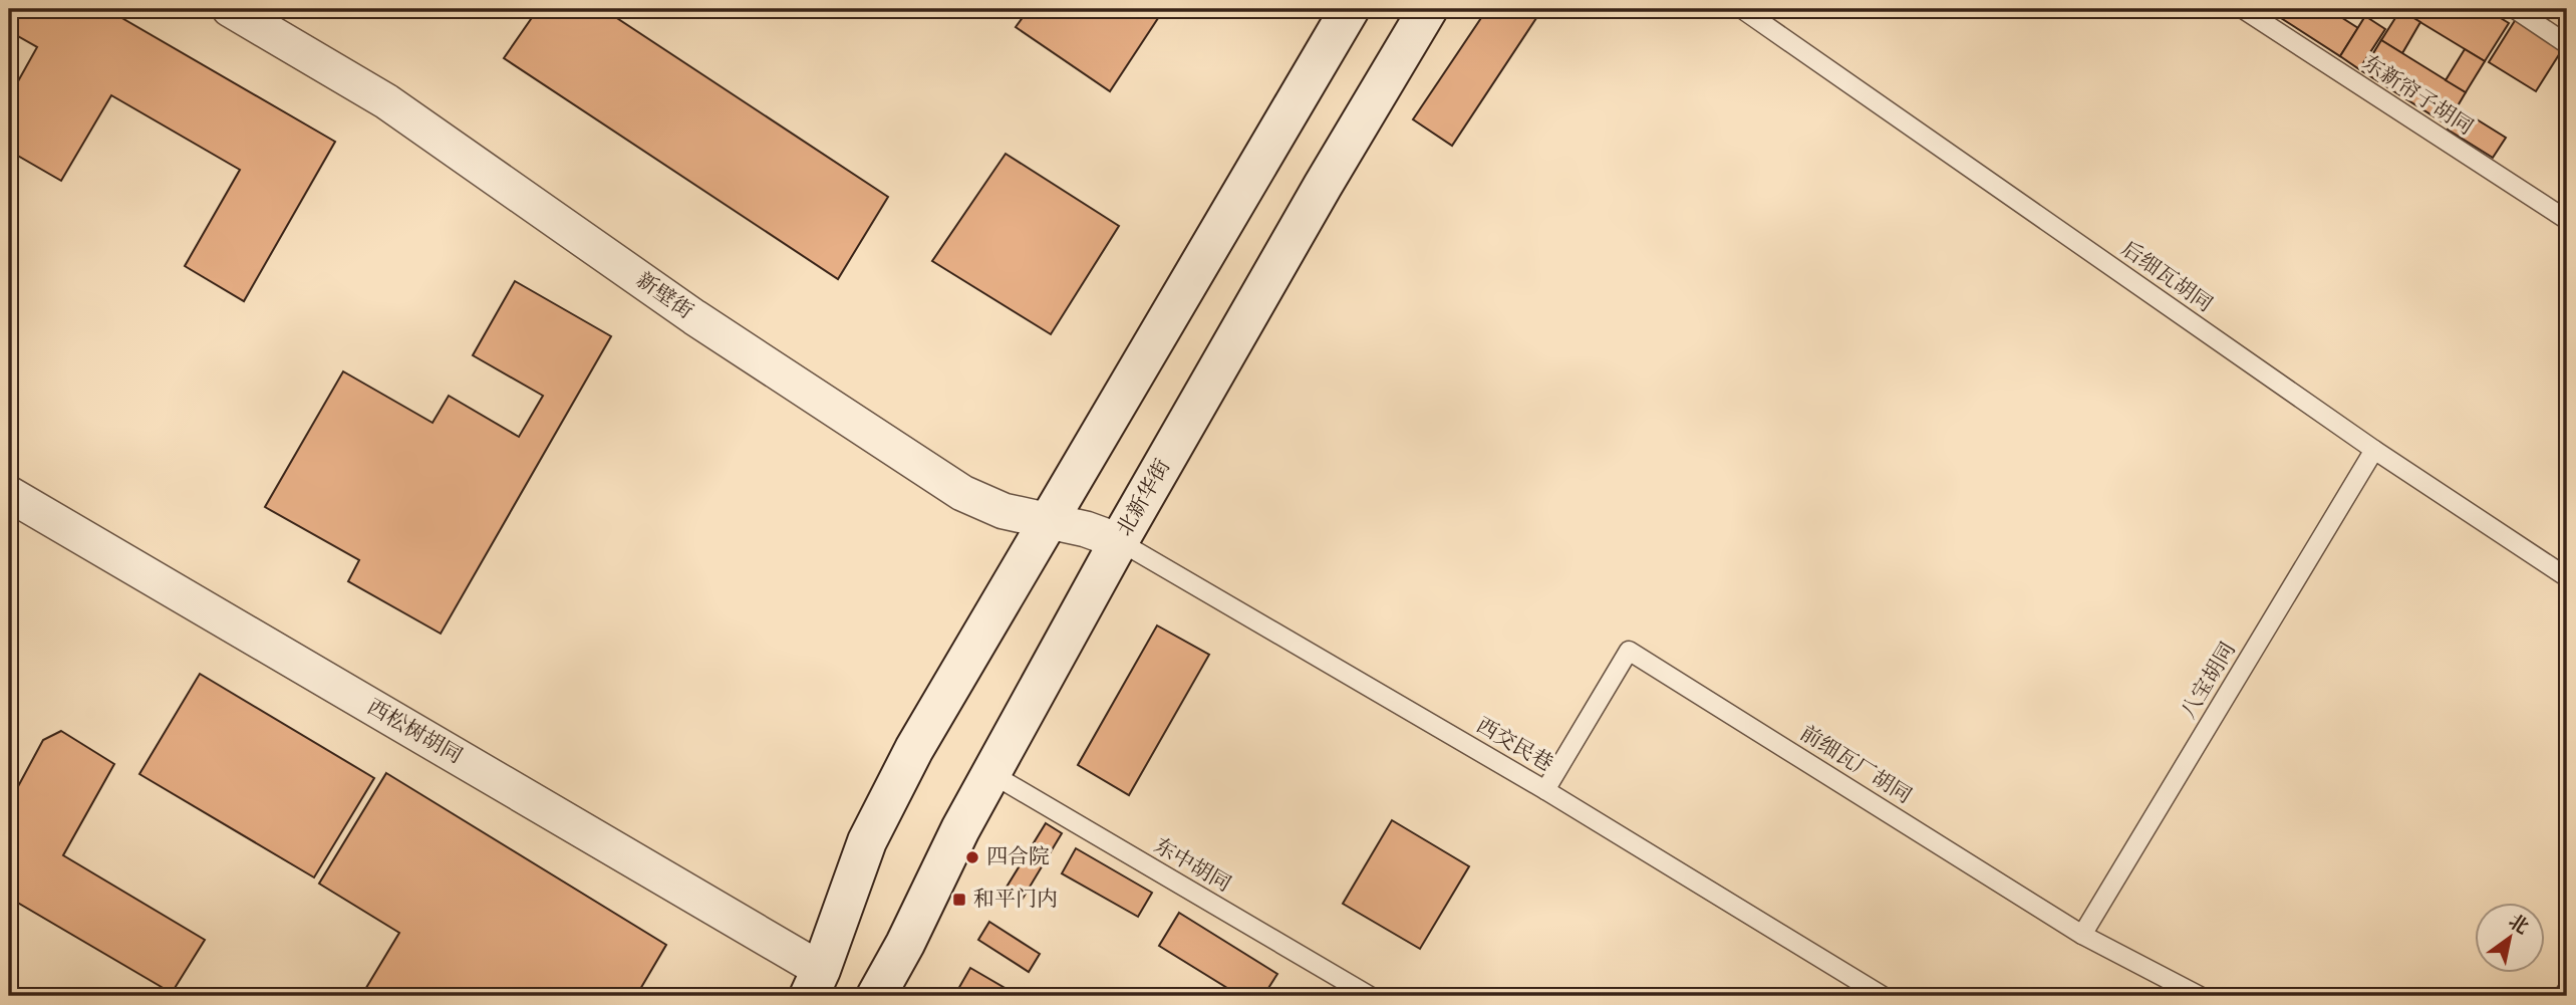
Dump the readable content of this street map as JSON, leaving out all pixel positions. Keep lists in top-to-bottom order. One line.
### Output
{"streets":{"street":["新壁街","北新华街","西松树胡同"],"lane":["东新帘子胡同","后细瓦胡同","八宝胡同","西交民巷","前细瓦厂胡同","东中胡同"]},"crossings":[["后细瓦胡同","八宝胡同"],["新壁街","北新华街"],["新壁街","西交民巷"],["北新华街","西交民巷"],["北新华街","东中胡同"],["八宝胡同","前细瓦厂胡同"],["西交民巷","前细瓦厂胡同"]],"places":{"other":["四合院"],"transit":["和平门内"]},"north":"top right"}
